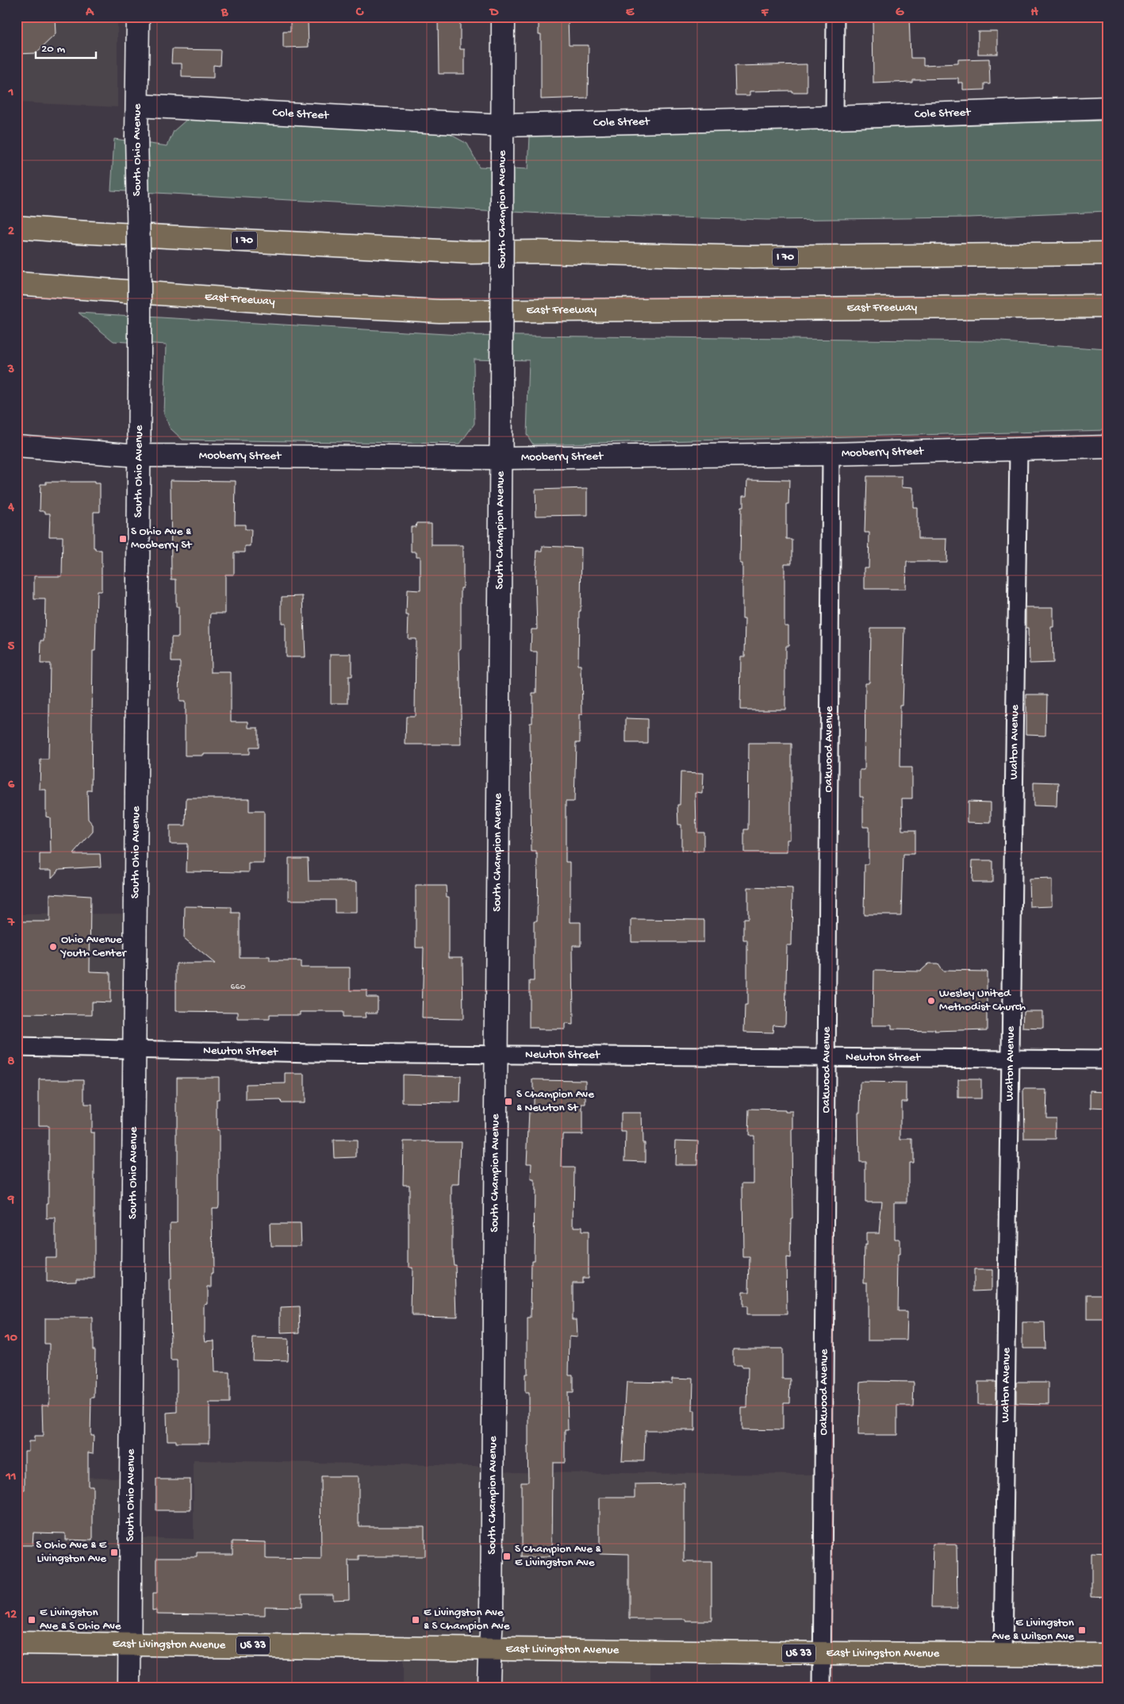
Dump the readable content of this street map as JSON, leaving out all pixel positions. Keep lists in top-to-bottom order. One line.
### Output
{"streets":{"main road":["I 70","East Freeway","East Livingston Avenue","US 33"],"street":["Cole Street","South Ohio Avenue","South Champion Avenue","Mooberry Street","Walton Avenue","Oakwood Avenue","Newton Street"]},"crossings":[["Cole Street","South Ohio Avenue"],["Cole Street","South Champion Avenue"],["South Ohio Avenue","Mooberry Street"],["South Ohio Avenue","Newton Street"],["South Ohio Avenue","East Livingston Avenue"],["South Champion Avenue","Mooberry Street"],["South Champion Avenue","Newton Street"],["South Champion Avenue","East Livingston Avenue"],["Mooberry Street","Walton Avenue"],["Mooberry Street","Oakwood Avenue"],["Walton Avenue","Newton Street"],["Walton Avenue","East Livingston Avenue"],["Oakwood Avenue","Newton Street"],["Oakwood Avenue","East Livingston Avenue"]],"places":{"transit":["S Ohio Ave & Mooberry St","S Champion Ave & Newton St","S Ohio Ave & E Livingston Ave","S Champion Ave & E Livingston Ave","E Livingston Ave & S Ohio Ave","E Livingston Ave & S Champion Ave","E Livingston Ave & Wilson Ave"],"other":["Ohio Avenue Youth Center","Wesley United Methodist Church"]},"house_numbers":["660"],"scale_bar":"20 m","grid":{"columns":["A","B","C","D","E","F","G","H"],"rows":["1","2","3","4","5","6","7","8","9","10","11","12"]}}
